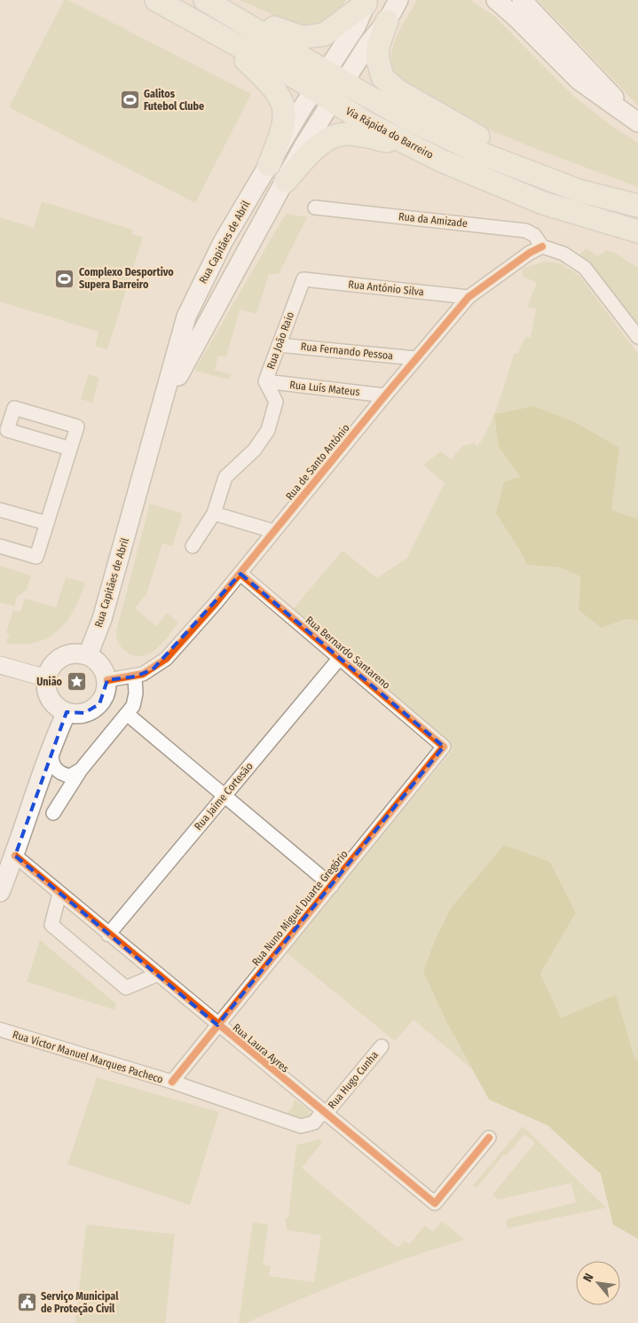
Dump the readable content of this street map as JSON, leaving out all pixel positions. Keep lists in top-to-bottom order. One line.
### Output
{"streets":{"highway":["Via Rápida do Barreiro"],"main road":["Rua Capitães de Abril"],"street":["Rua da Amizade","Rua António Silva","Rua João Raio","Rua Fernando Pessoa","Rua Luís Mateus","Rua de Santo António","Rua Bernardo Santareno","Rua Jaime Cortesão","Rua Nuno Miguel Duarte Gregório","Rua Laura Ayres","Rua Victor Manuel Marques Pacheco","Rua Hugo Cunha"]},"crossings":[["Via Rápida do Barreiro","Rua Capitães de Abril"],["Rua da Amizade","Rua de Santo António"],["Rua Capitães de Abril","Rua de Santo António"],["Rua António Silva","Rua João Raio"],["Rua António Silva","Rua de Santo António"],["Rua João Raio","Rua Fernando Pessoa"],["Rua João Raio","Rua Luís Mateus"],["Rua Fernando Pessoa","Rua de Santo António"],["Rua Luís Mateus","Rua de Santo António"],["Rua de Santo António","Rua Bernardo Santareno"],["Rua Bernardo Santareno","Rua Jaime Cortesão"],["Rua Bernardo Santareno","Rua Nuno Miguel Duarte Gregório"],["Rua Jaime Cortesão","Rua Laura Ayres"],["Rua Nuno Miguel Duarte Gregório","Rua Laura Ayres"],["Rua Nuno Miguel Duarte Gregório","Rua Victor Manuel Marques Pacheco"],["Rua Laura Ayres","Rua Victor Manuel Marques Pacheco"],["Rua Laura Ayres","Rua Hugo Cunha"],["Rua Victor Manuel Marques Pacheco","Rua Hugo Cunha"]],"places":{"sports":["Galitos Futebol Clube","Complexo Desportivo Supera Barreiro"],"place":["União"],"public building":["Serviço Municipal de Proteção Civil"]},"north":"top left"}
